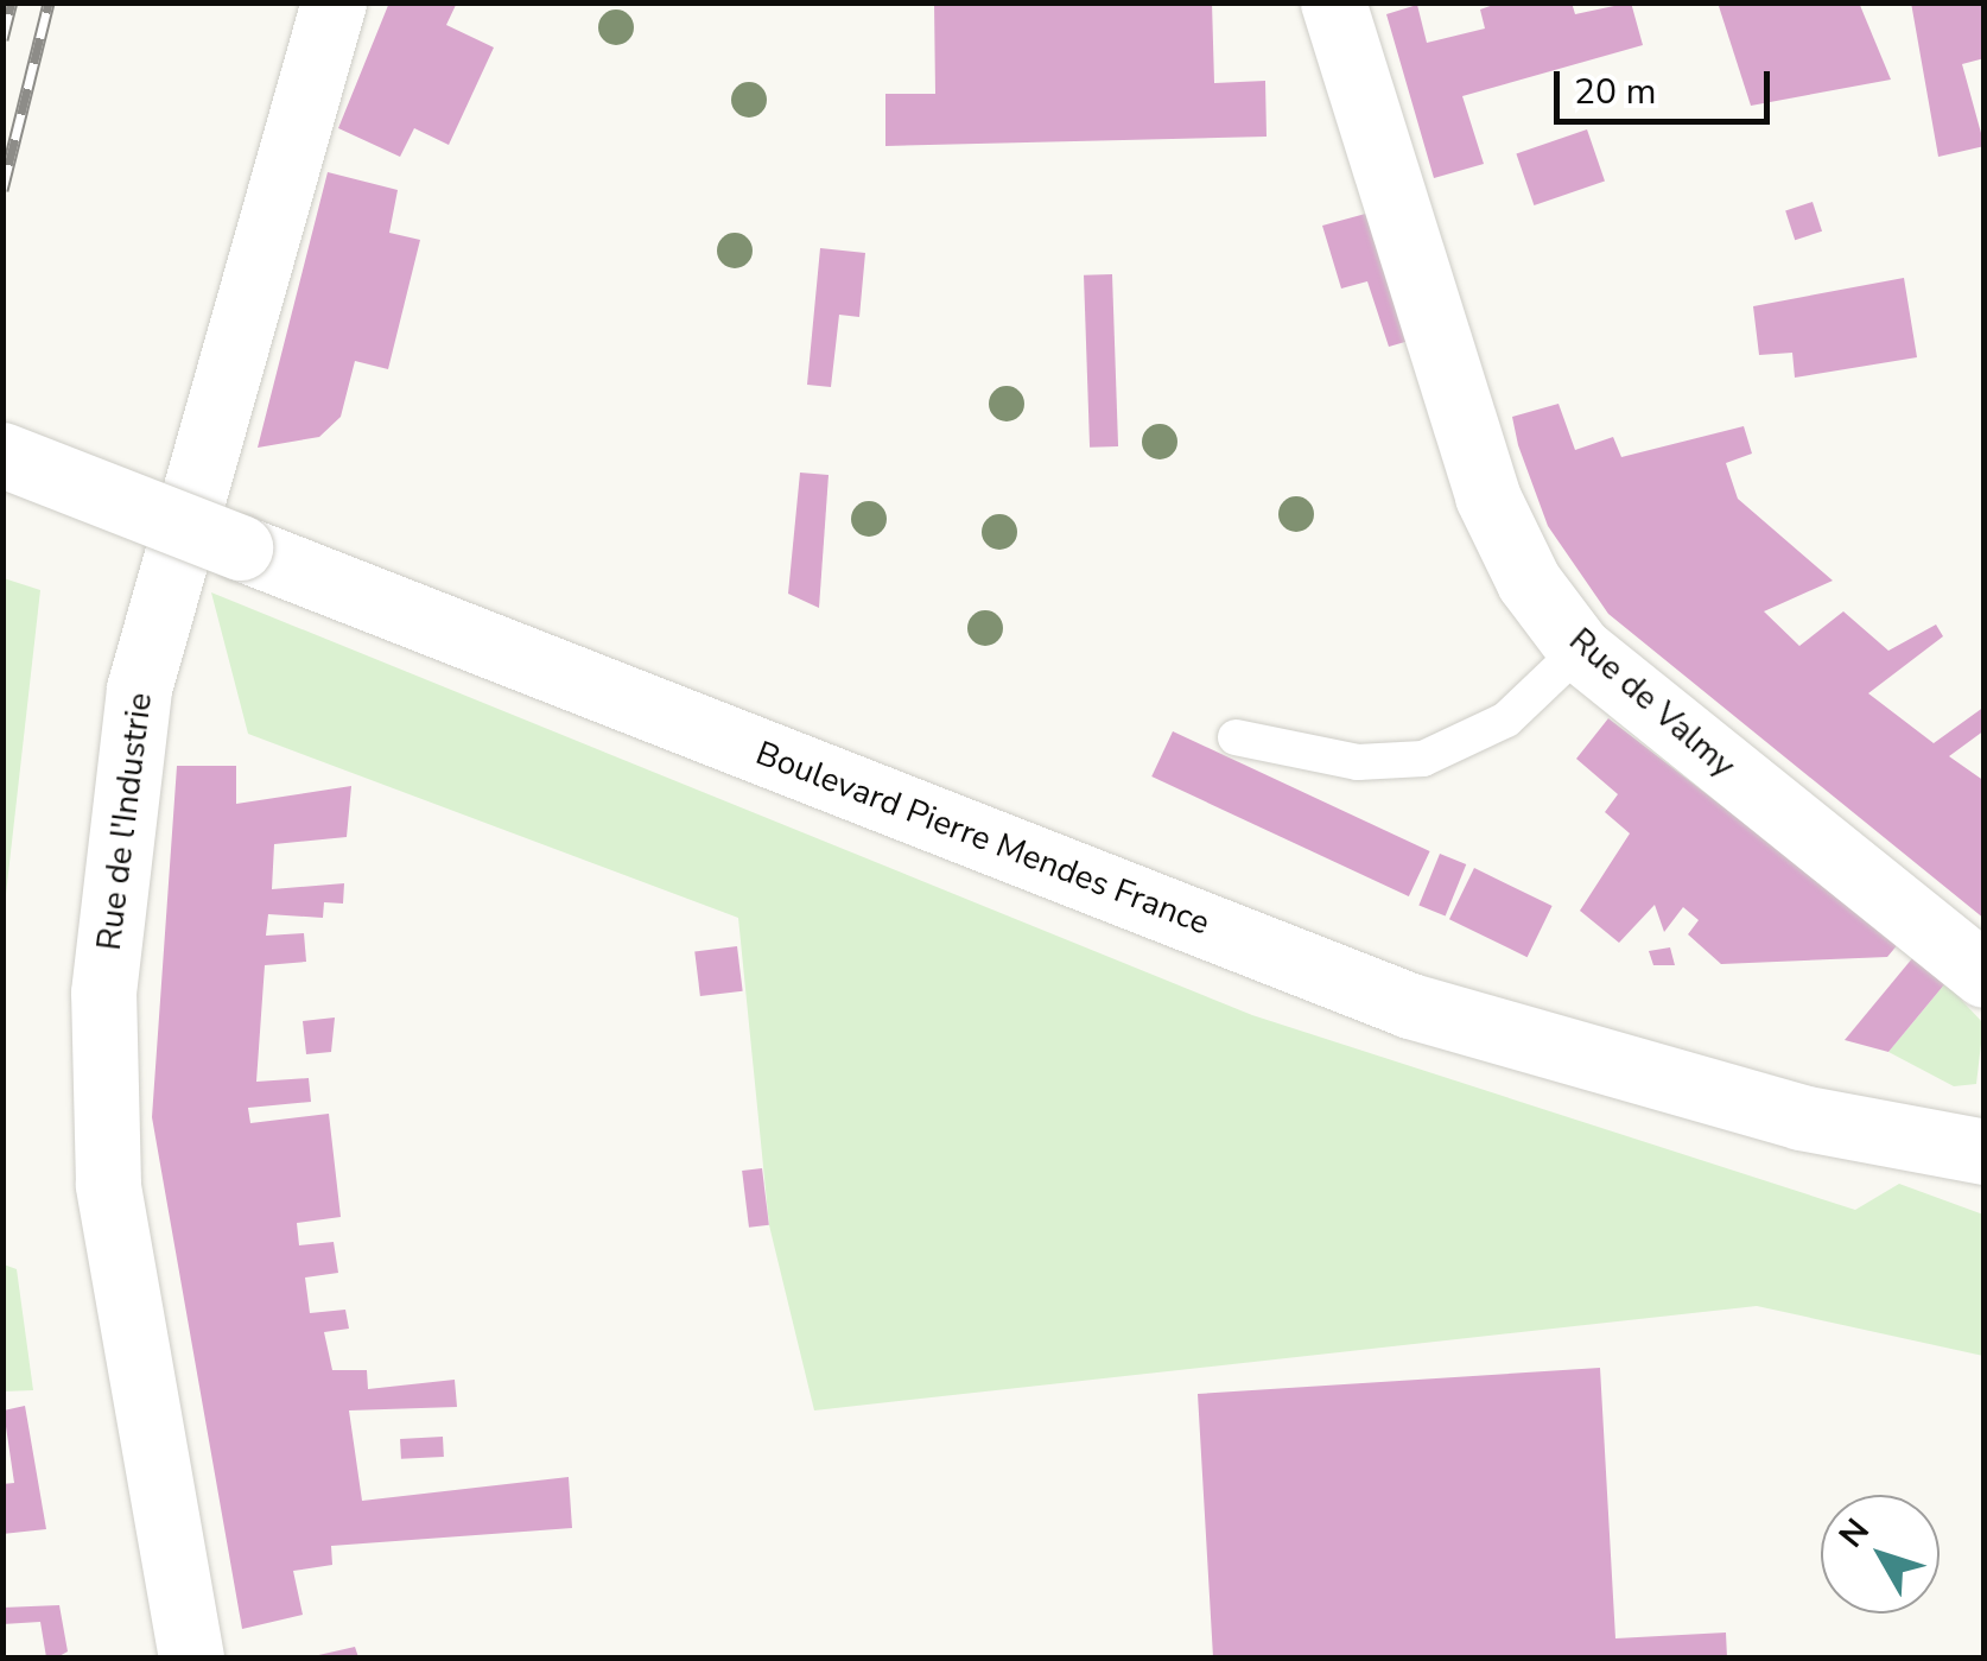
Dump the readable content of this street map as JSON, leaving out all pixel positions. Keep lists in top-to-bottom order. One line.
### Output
{"streets":{"street":["Rue de Valmy","Rue de l'Industrie","Boulevard Pierre Mendes France"]},"scale_bar":"20 m","north":"top left"}
